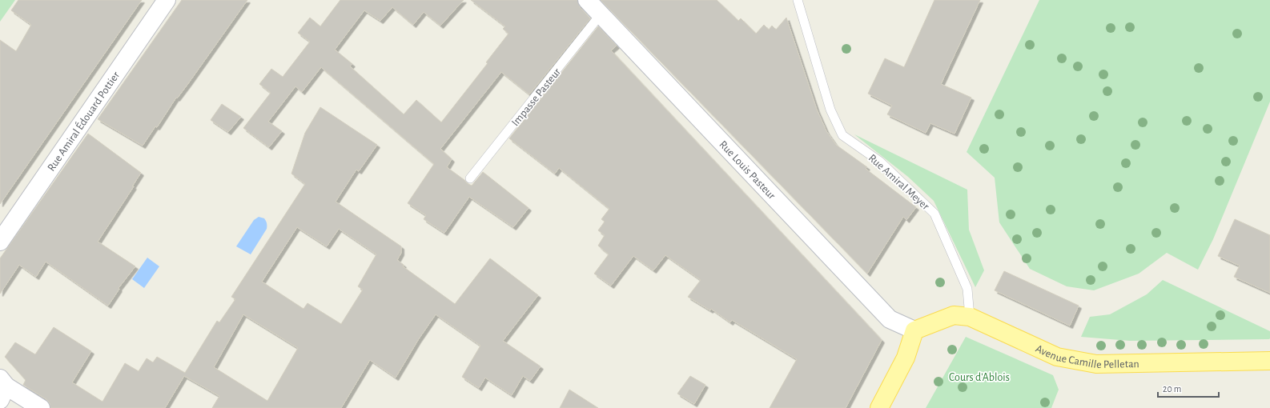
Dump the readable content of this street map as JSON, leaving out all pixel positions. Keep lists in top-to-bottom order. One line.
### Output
{"streets":{"main road":["Avenue Camille Pelletan"],"street":["Rue Amiral Édouard Pottier","Rue Louis Pasteur"],"lane":["Impasse Pasteur","Rue Amiral Meyer"]},"crossings":[["Impasse Pasteur","Rue Louis Pasteur"],["Rue Louis Pasteur","Avenue Camille Pelletan"],["Rue Amiral Meyer","Avenue Camille Pelletan"]],"parks":["Cours d'Ablois"],"scale_bar":"20 m"}
